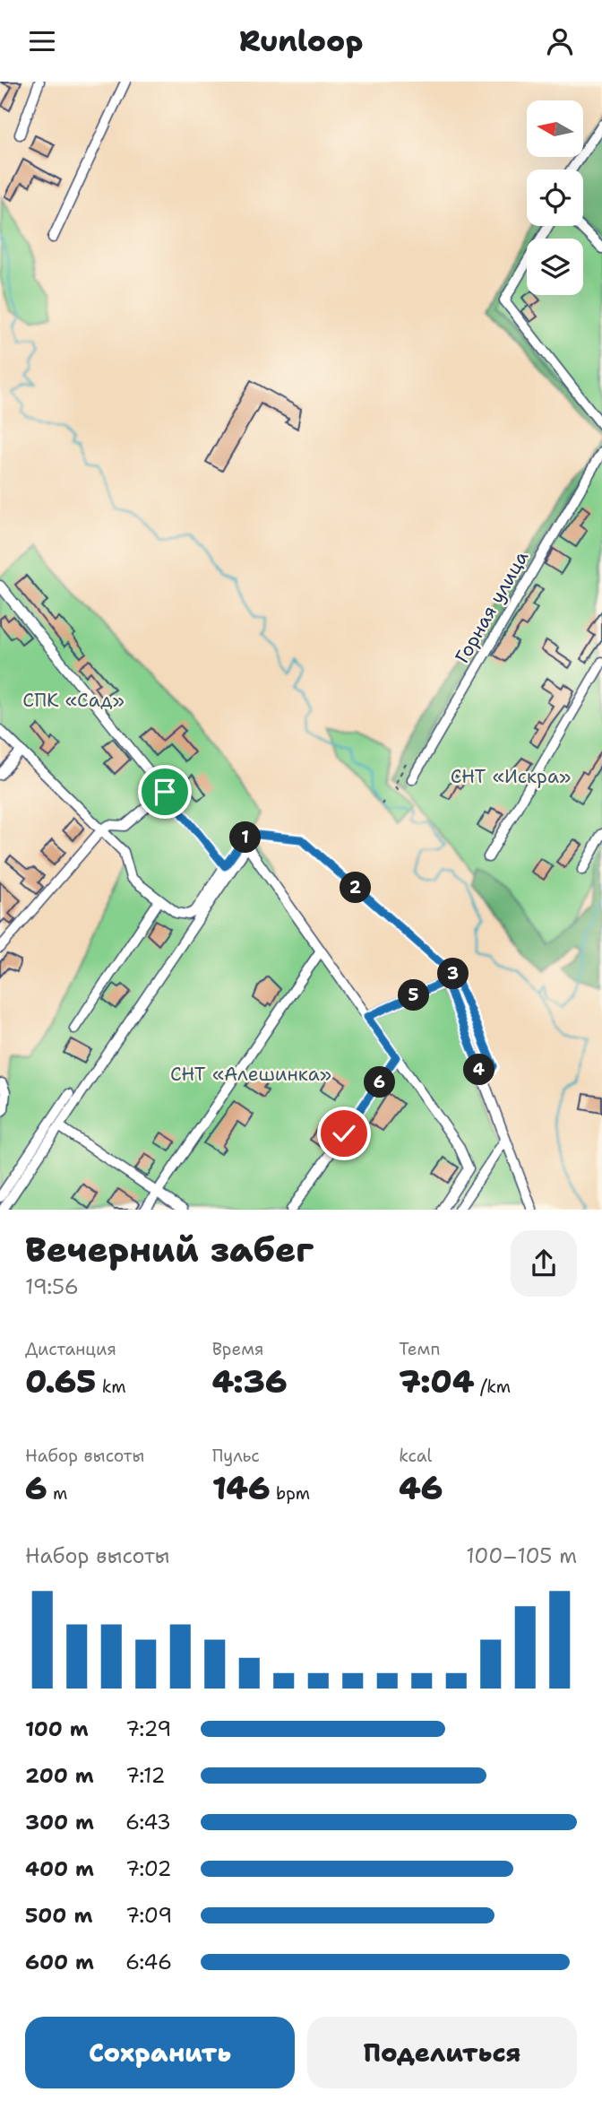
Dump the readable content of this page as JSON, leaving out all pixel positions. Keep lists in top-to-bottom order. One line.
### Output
{"streets":{"street":["Горная улица"]},"parks":["СПК «Сад»","СНТ «Искра»","СНТ «Алешинка»"],"north":"left","page":{"header":"Runloop","pins":["1","2","3","5","4","6"],"heading":["Вечерний забег","19:56"],"stats":[["Дистанция","0.65 km"],["Время","4:36"],["Темп","7:04 /km"],["Набор высоты","6 m"],["Пульс","146 bpm"],["kcal","46"]],"chart":["Набор высоты","100–105 m"],"list":[{"name":"100 m","note":"7:29"},{"name":"200 m","note":"7:12"},{"name":"300 m","note":"6:43"},{"name":"400 m","note":"7:02"},{"name":"500 m","note":"7:09"},{"name":"600 m","note":"6:46"}],"buttons":["Сохранить","Поделиться"]}}
